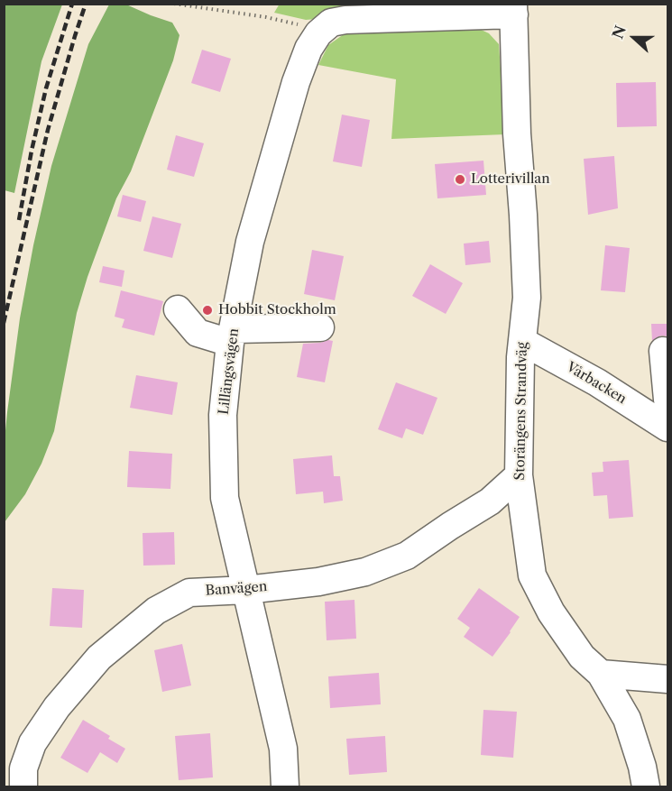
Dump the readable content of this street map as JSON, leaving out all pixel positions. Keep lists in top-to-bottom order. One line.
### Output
{"streets":{"street":["Lillängsvägen","Vårbacken","Storängens Strandväg","Banvägen"]},"crossings":[["Lillängsvägen","Banvägen"],["Vårbacken","Storängens Strandväg"],["Storängens Strandväg","Banvägen"]],"places":["Lotterivillan","Hobbit Stockholm"],"north":"left"}
